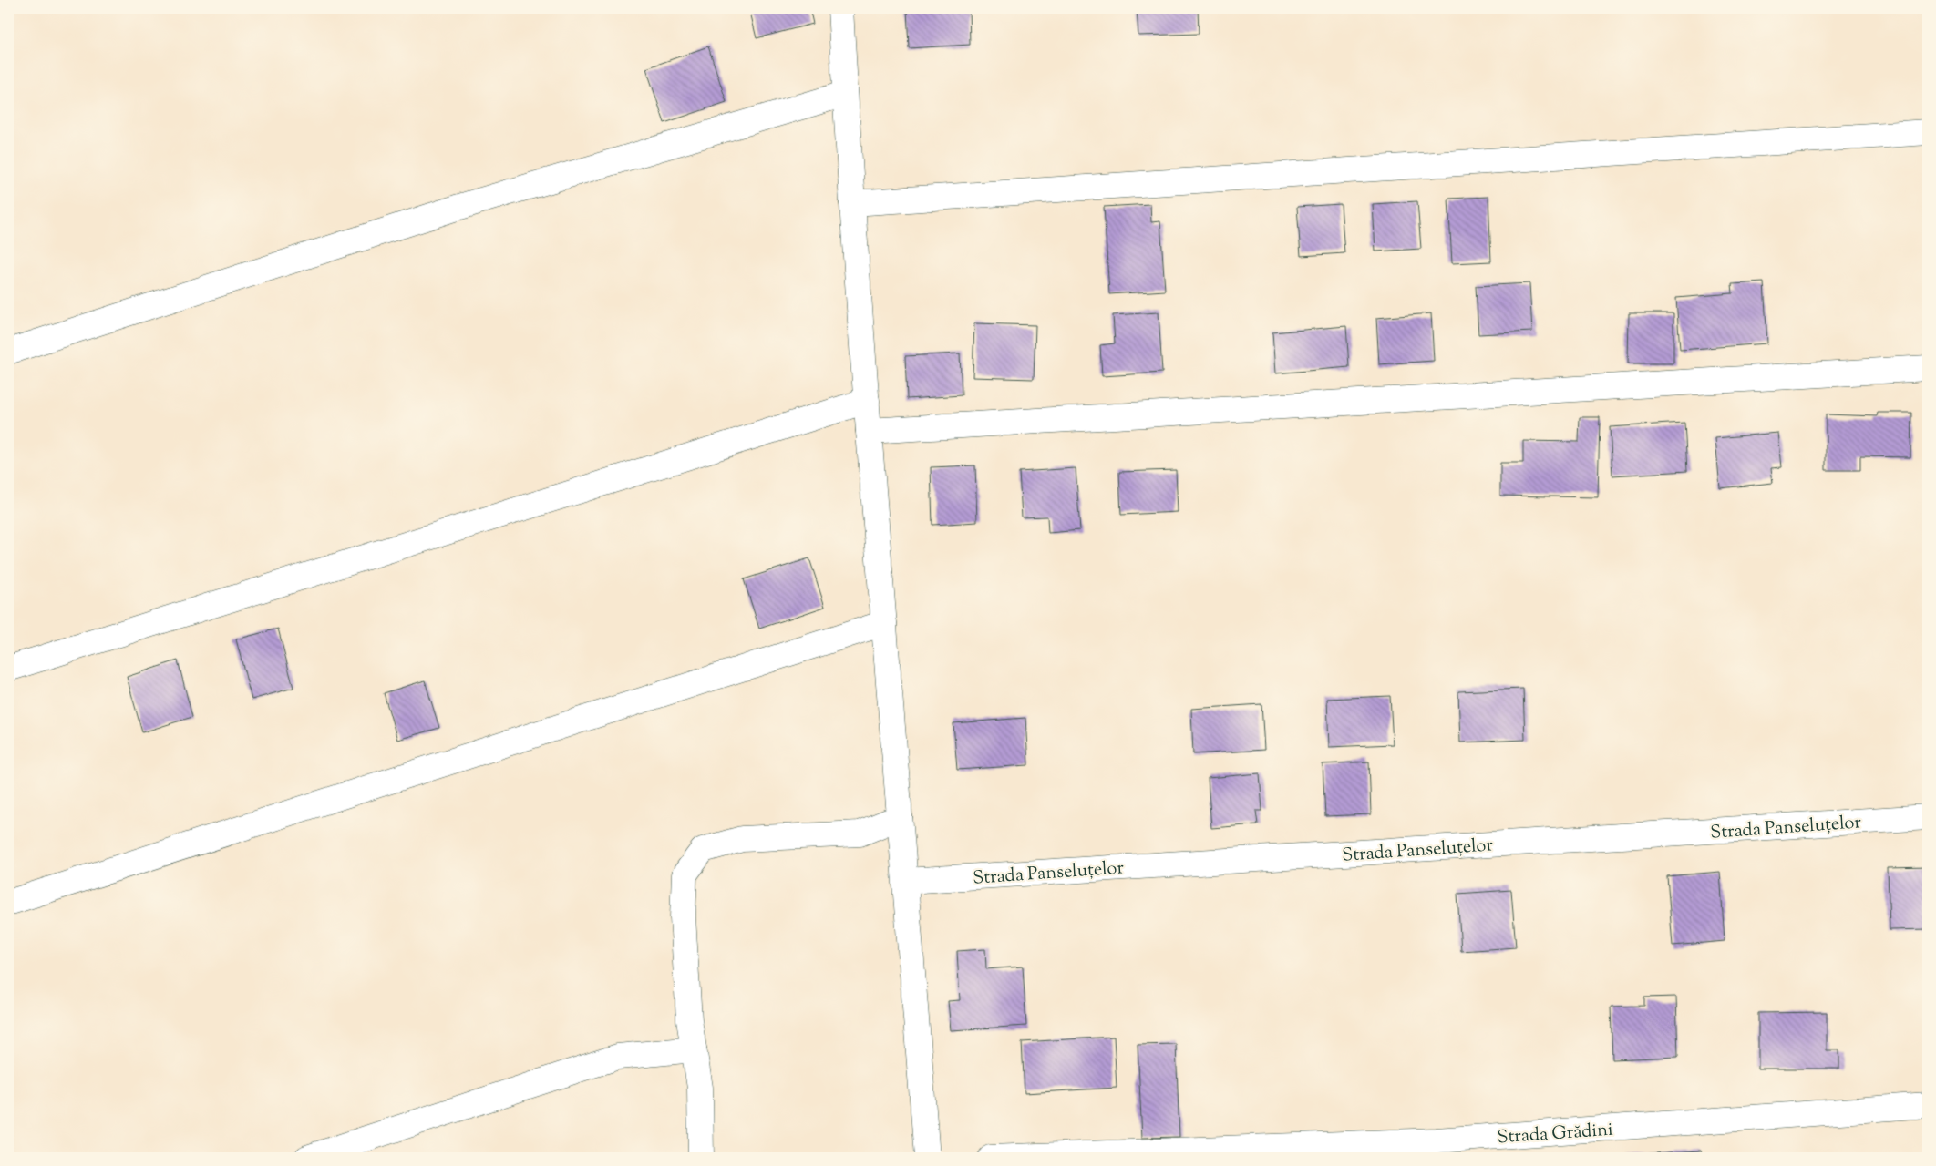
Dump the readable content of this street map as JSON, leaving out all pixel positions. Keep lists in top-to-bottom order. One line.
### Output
{"streets":{"street":["Strada Panseluțelor","Strada Grădini"]}}
